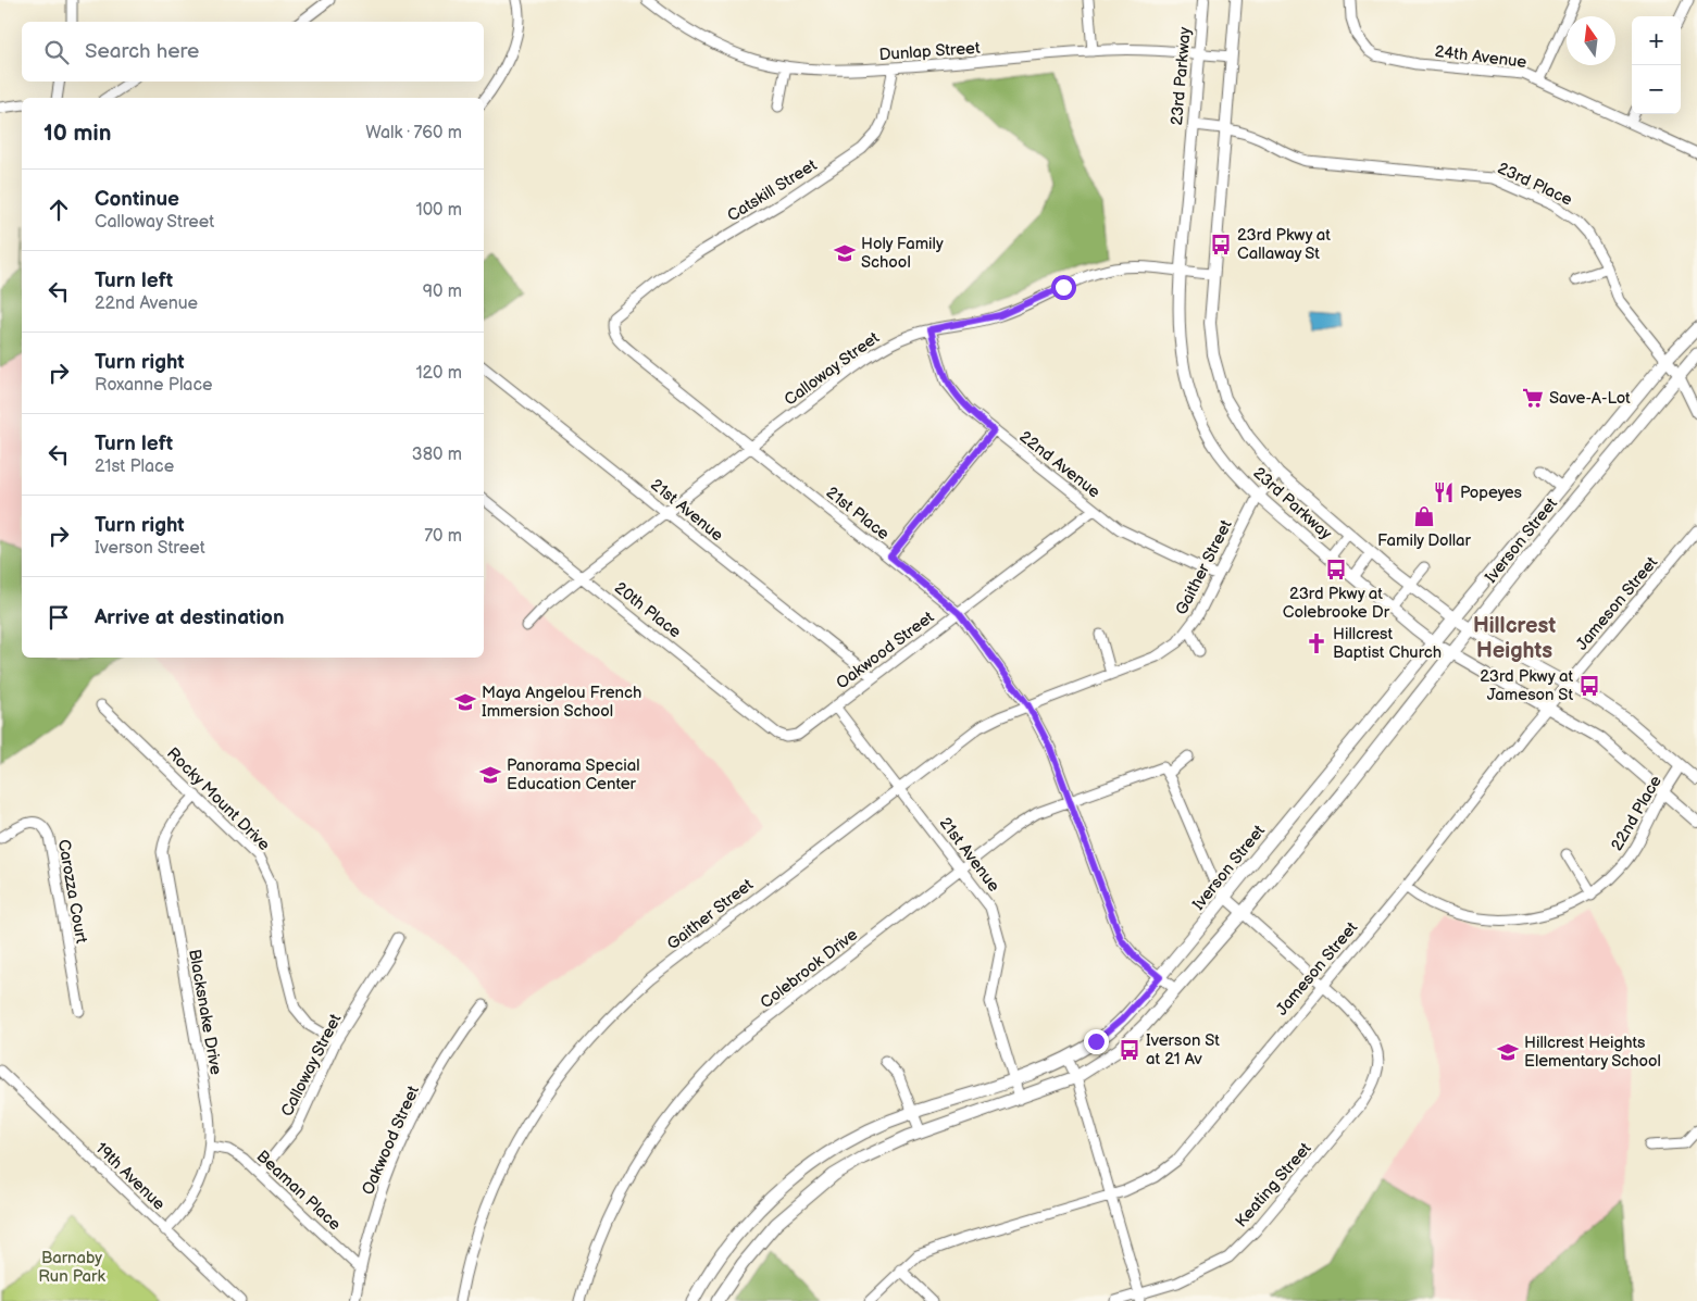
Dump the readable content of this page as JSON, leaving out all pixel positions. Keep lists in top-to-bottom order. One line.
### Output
{"streets":{"main road":["Iverson Street"],"street":["Dunlap Street","24th Avenue","23rd Parkway","23rd Place","Catskill Street","Calloway Street","22nd Avenue","21st Avenue","21st Place","Gaither Street","Jameson Street","20th Place","Oakwood Street","Rocky Mount Drive","22nd Place","Carozza Court","Colebrook Drive","Blacksnake Drive","19th Avenue","Keating Street","Beaman Place"]},"crossings":[["Dunlap Street","23rd Parkway"],["Dunlap Street","Catskill Street"],["23rd Parkway","23rd Place"],["23rd Parkway","Calloway Street"],["23rd Parkway","Iverson Street"],["23rd Parkway","Gaither Street"],["23rd Parkway","Jameson Street"],["23rd Parkway","22nd Place"],["23rd Place","Iverson Street"],["Catskill Street","21st Place"],["Calloway Street","22nd Avenue"],["Calloway Street","21st Avenue"],["Calloway Street","21st Place"],["Calloway Street","20th Place"],["Calloway Street","Rocky Mount Drive"],["Calloway Street","Beaman Place"],["22nd Avenue","Gaither Street"],["22nd Avenue","Oakwood Street"],["21st Avenue","Iverson Street"],["21st Avenue","Gaither Street"],["21st Avenue","Oakwood Street"],["21st Avenue","Colebrook Drive"],["21st Place","Iverson Street"],["21st Place","Gaither Street"],["21st Place","Oakwood Street"],["21st Place","Colebrook Drive"],["Jameson Street","22nd Place"],["Jameson Street","Keating Street"],["20th Place","Oakwood Street"],["Oakwood Street","Beaman Place"],["Rocky Mount Drive","Blacksnake Drive"],["Blacksnake Drive","19th Avenue"],["Blacksnake Drive","Beaman Place"]],"districts":["Hillcrest Heights"],"parks":["Barnaby Run Park"],"places":{"bus stop":["23rd Pkwy at Callaway St","23rd Pkwy at Colebrooke Dr","23rd Pkwy at Jameson St","Iverson St at 21 Av"],"school or university":["Holy Family School","Maya Angelou French Immersion School","Panorama Special Education Center","Hillcrest Heights Elementary School"],"supermarket":["Save-A-Lot"],"restaurant":["Popeyes"],"shop":["Family Dollar"],"church":["Hillcrest Baptist Church"]},"north":"top","page":{"map_buttons":["+","−"],"search":"Search here","heading":["10 min","Walk · 760 m"],"list":[["Continue","Calloway Street","100 m"],["Turn left","22nd Avenue","90 m"],["Turn right","Roxanne Place","120 m"],["Turn left","21st Place","380 m"],["Turn right","Iverson Street","70 m"],"Arrive at destination"]}}
